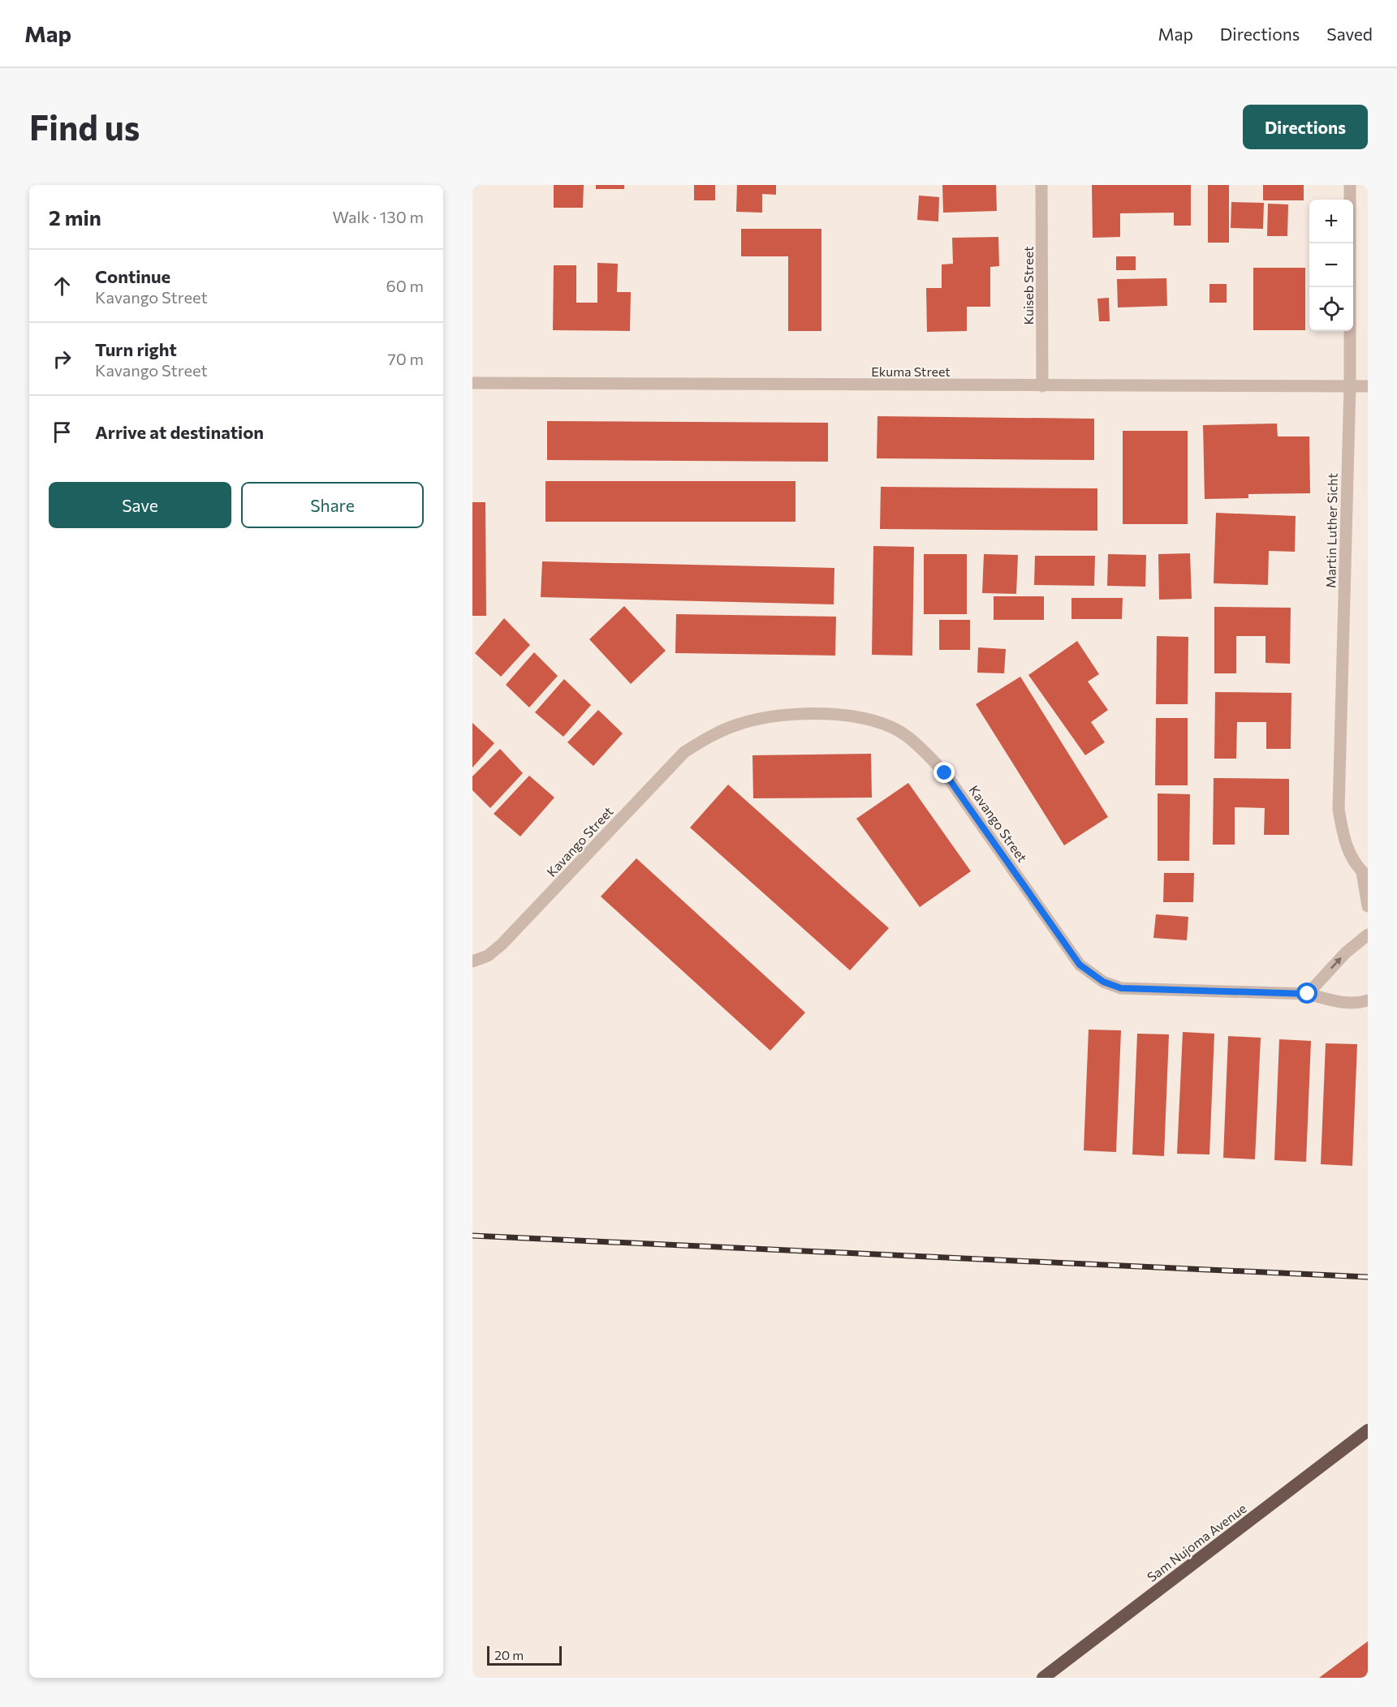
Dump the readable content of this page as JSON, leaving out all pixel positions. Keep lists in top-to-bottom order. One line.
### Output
{"streets":{"highway":["Sam Nujoma Avenue"],"street":["Kuiseb Street","Ekuma Street","Martin Luther Sicht","Kavango Street"]},"crossings":[["Kuiseb Street","Ekuma Street"],["Ekuma Street","Martin Luther Sicht"]],"scale_bar":"20 m","page":{"header":"Map","nav":["Map","Directions","Saved"],"buttons":["Directions",["Save","Share"]],"title":"Find us","heading":["2 min","Walk · 130 m"],"map_buttons":["+","−"],"list":[["Continue","Kavango Street","60 m"],["Turn right","Kavango Street","70 m"],"Arrive at destination"],"scale":"20 m"}}
